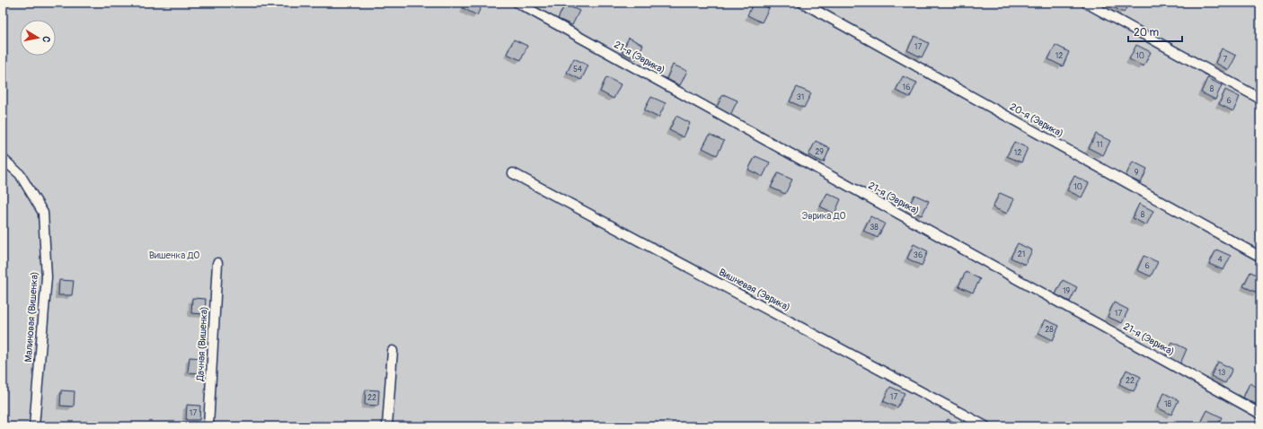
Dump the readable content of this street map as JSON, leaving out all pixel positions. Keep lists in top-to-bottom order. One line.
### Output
{"streets":{"lane":["21-я (Эврика)","20-я (Эврика)","Вишневая (Эврика)","Малиновая (Вишенка)","Дачная (Вишенка)"]},"parks":["Эврика ДО","Вишенка ДО"],"house_numbers":["17","12","10","7","54","16","8","31","6","11","29","12","9","10","8","38","21","36","4","6","19","17","28","13","22","17","22","18","17"],"scale_bar":"20 m","north":"right"}
